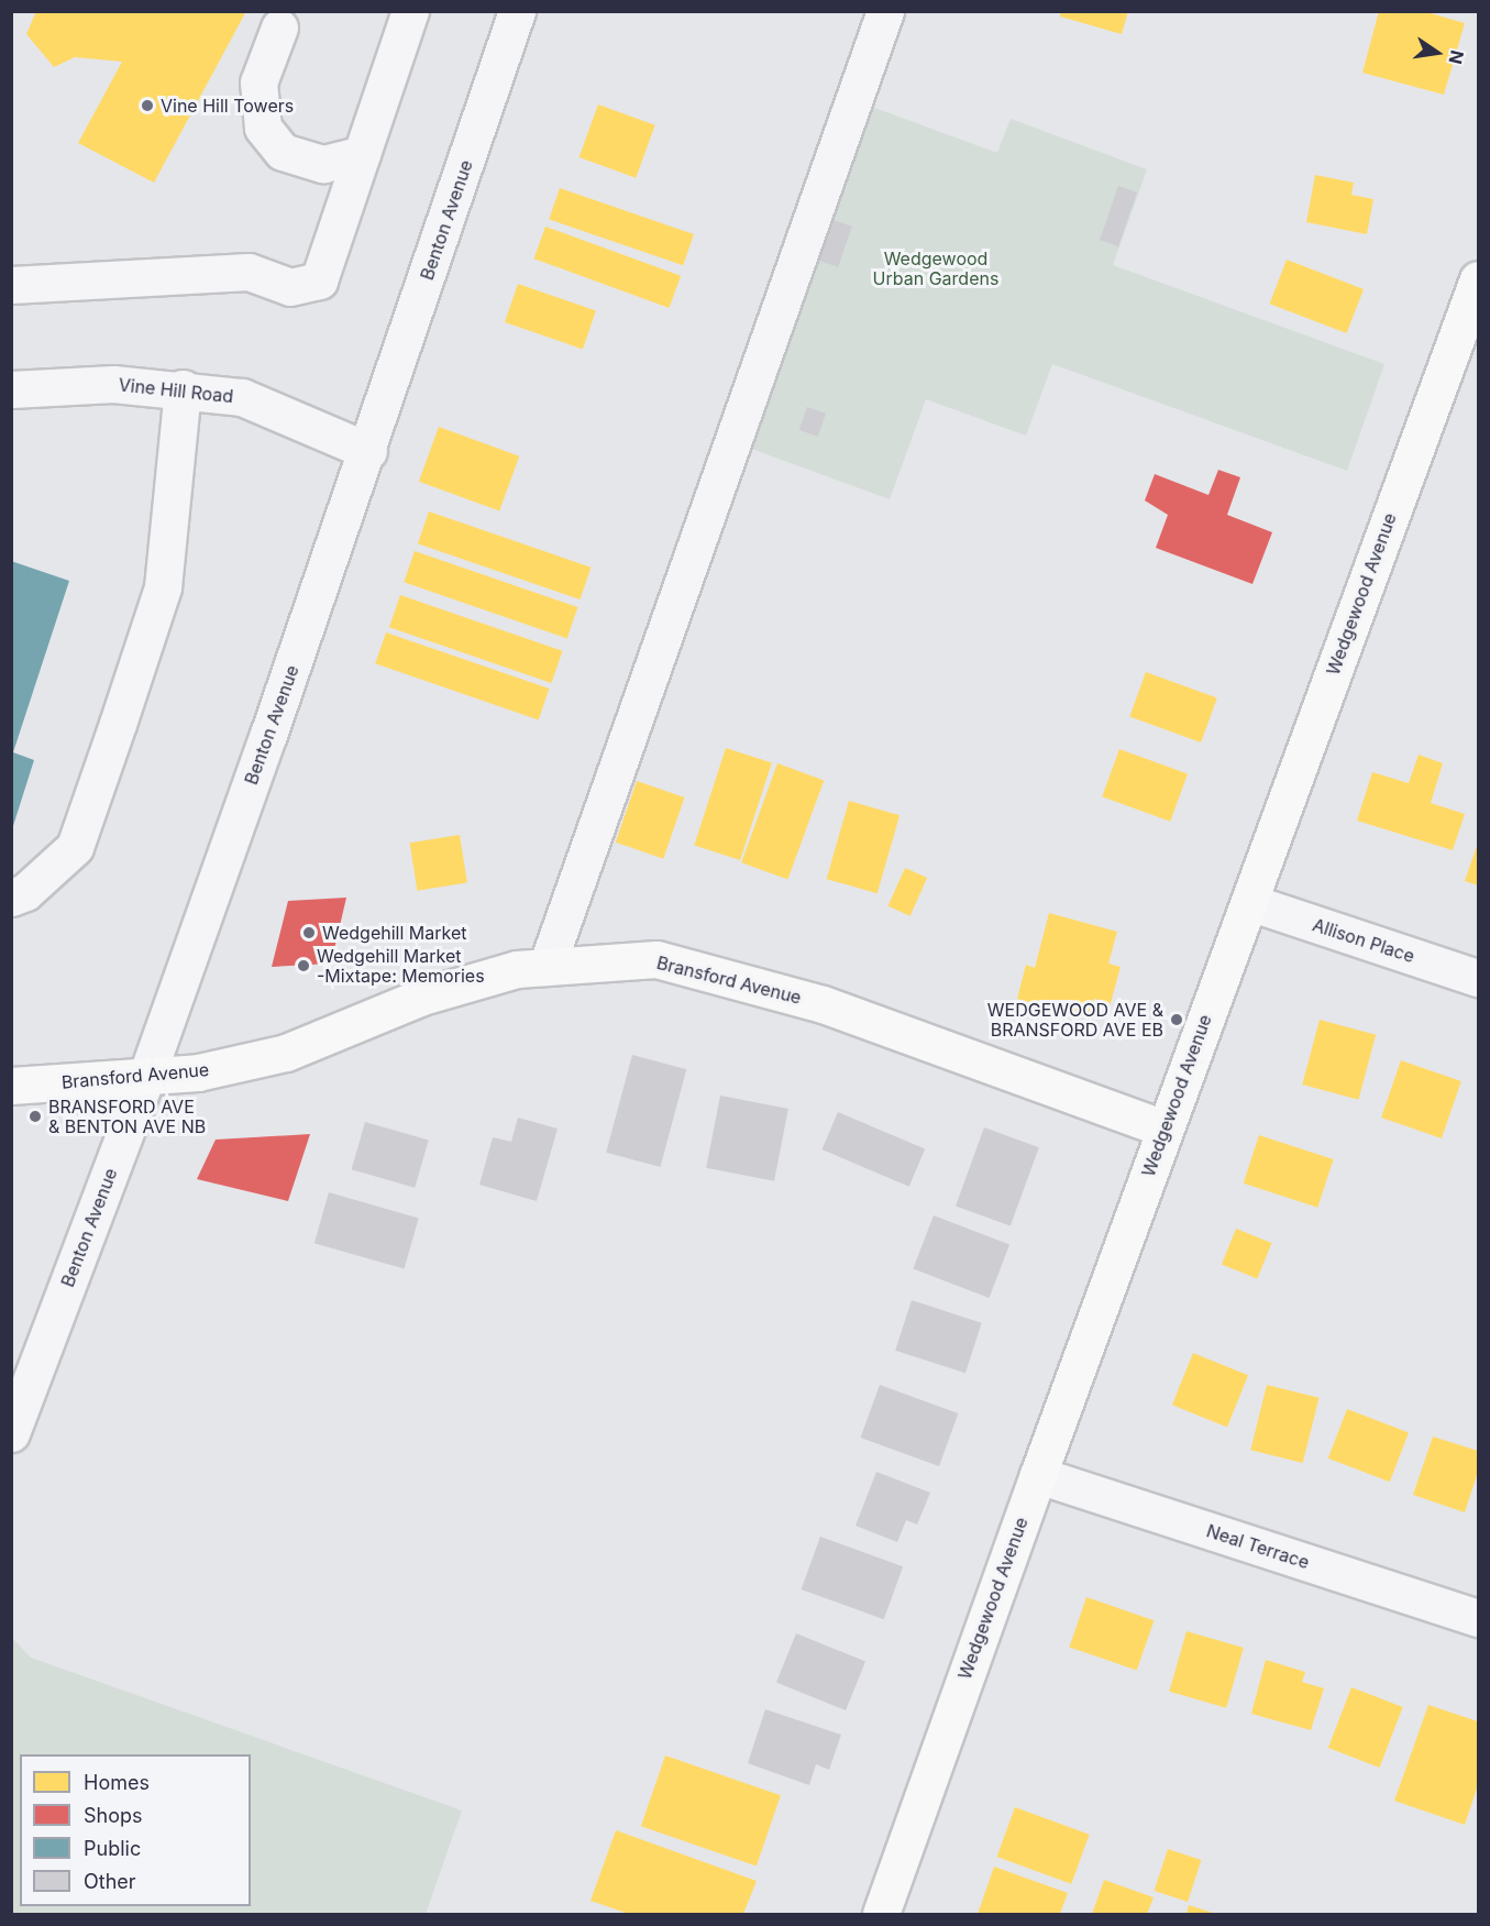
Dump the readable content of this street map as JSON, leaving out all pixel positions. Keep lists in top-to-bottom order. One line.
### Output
{"streets":{"main road":["Wedgewood Avenue","Bransford Avenue"],"street":["Benton Avenue","Vine Hill Road","Allison Place","Neal Terrace"]},"crossings":[["Benton Avenue","Vine Hill Road"],["Benton Avenue","Bransford Avenue"],["Wedgewood Avenue","Allison Place"],["Wedgewood Avenue","Bransford Avenue"],["Wedgewood Avenue","Neal Terrace"]],"parks":["Wedgewood Urban Gardens"],"places":["Vine Hill Towers","Wedgehill Market","Wedgehill Market -Mixtape: Memories","WEDGEWOOD AVE & BRANSFORD AVE EB","BRANSFORD AVE & BENTON AVE NB"],"legend":["Homes","Shops","Public","Other"],"north":"right"}
